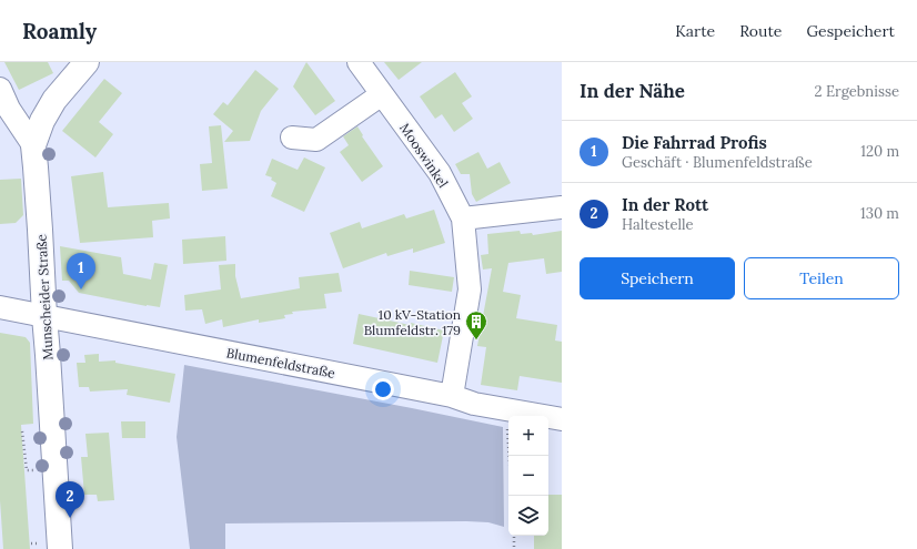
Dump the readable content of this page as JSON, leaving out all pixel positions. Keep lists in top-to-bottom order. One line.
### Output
{"streets":{"street":["Mooswinkel","Munscheider Straße","Blumenfeldstraße"]},"crossings":[["Mooswinkel","Blumenfeldstraße"],["Munscheider Straße","Blumenfeldstraße"]],"places":{"building":["10 kV-Station Blumfeldstr. 179"]},"page":{"header":"Roamly","nav":["Karte","Route","Gespeichert"],"heading":["In der Nähe","2 Ergebnisse"],"list":[{"mark":"1","name":"Die Fahrrad Profis","note":"Geschäft · Blumenfeldstraße","value":"120 m"},{"mark":"2","name":"In der Rott","note":"Haltestelle","value":"130 m"}],"buttons":["Speichern","Teilen"],"pins":["1","2"],"map_buttons":["+","−"]}}
